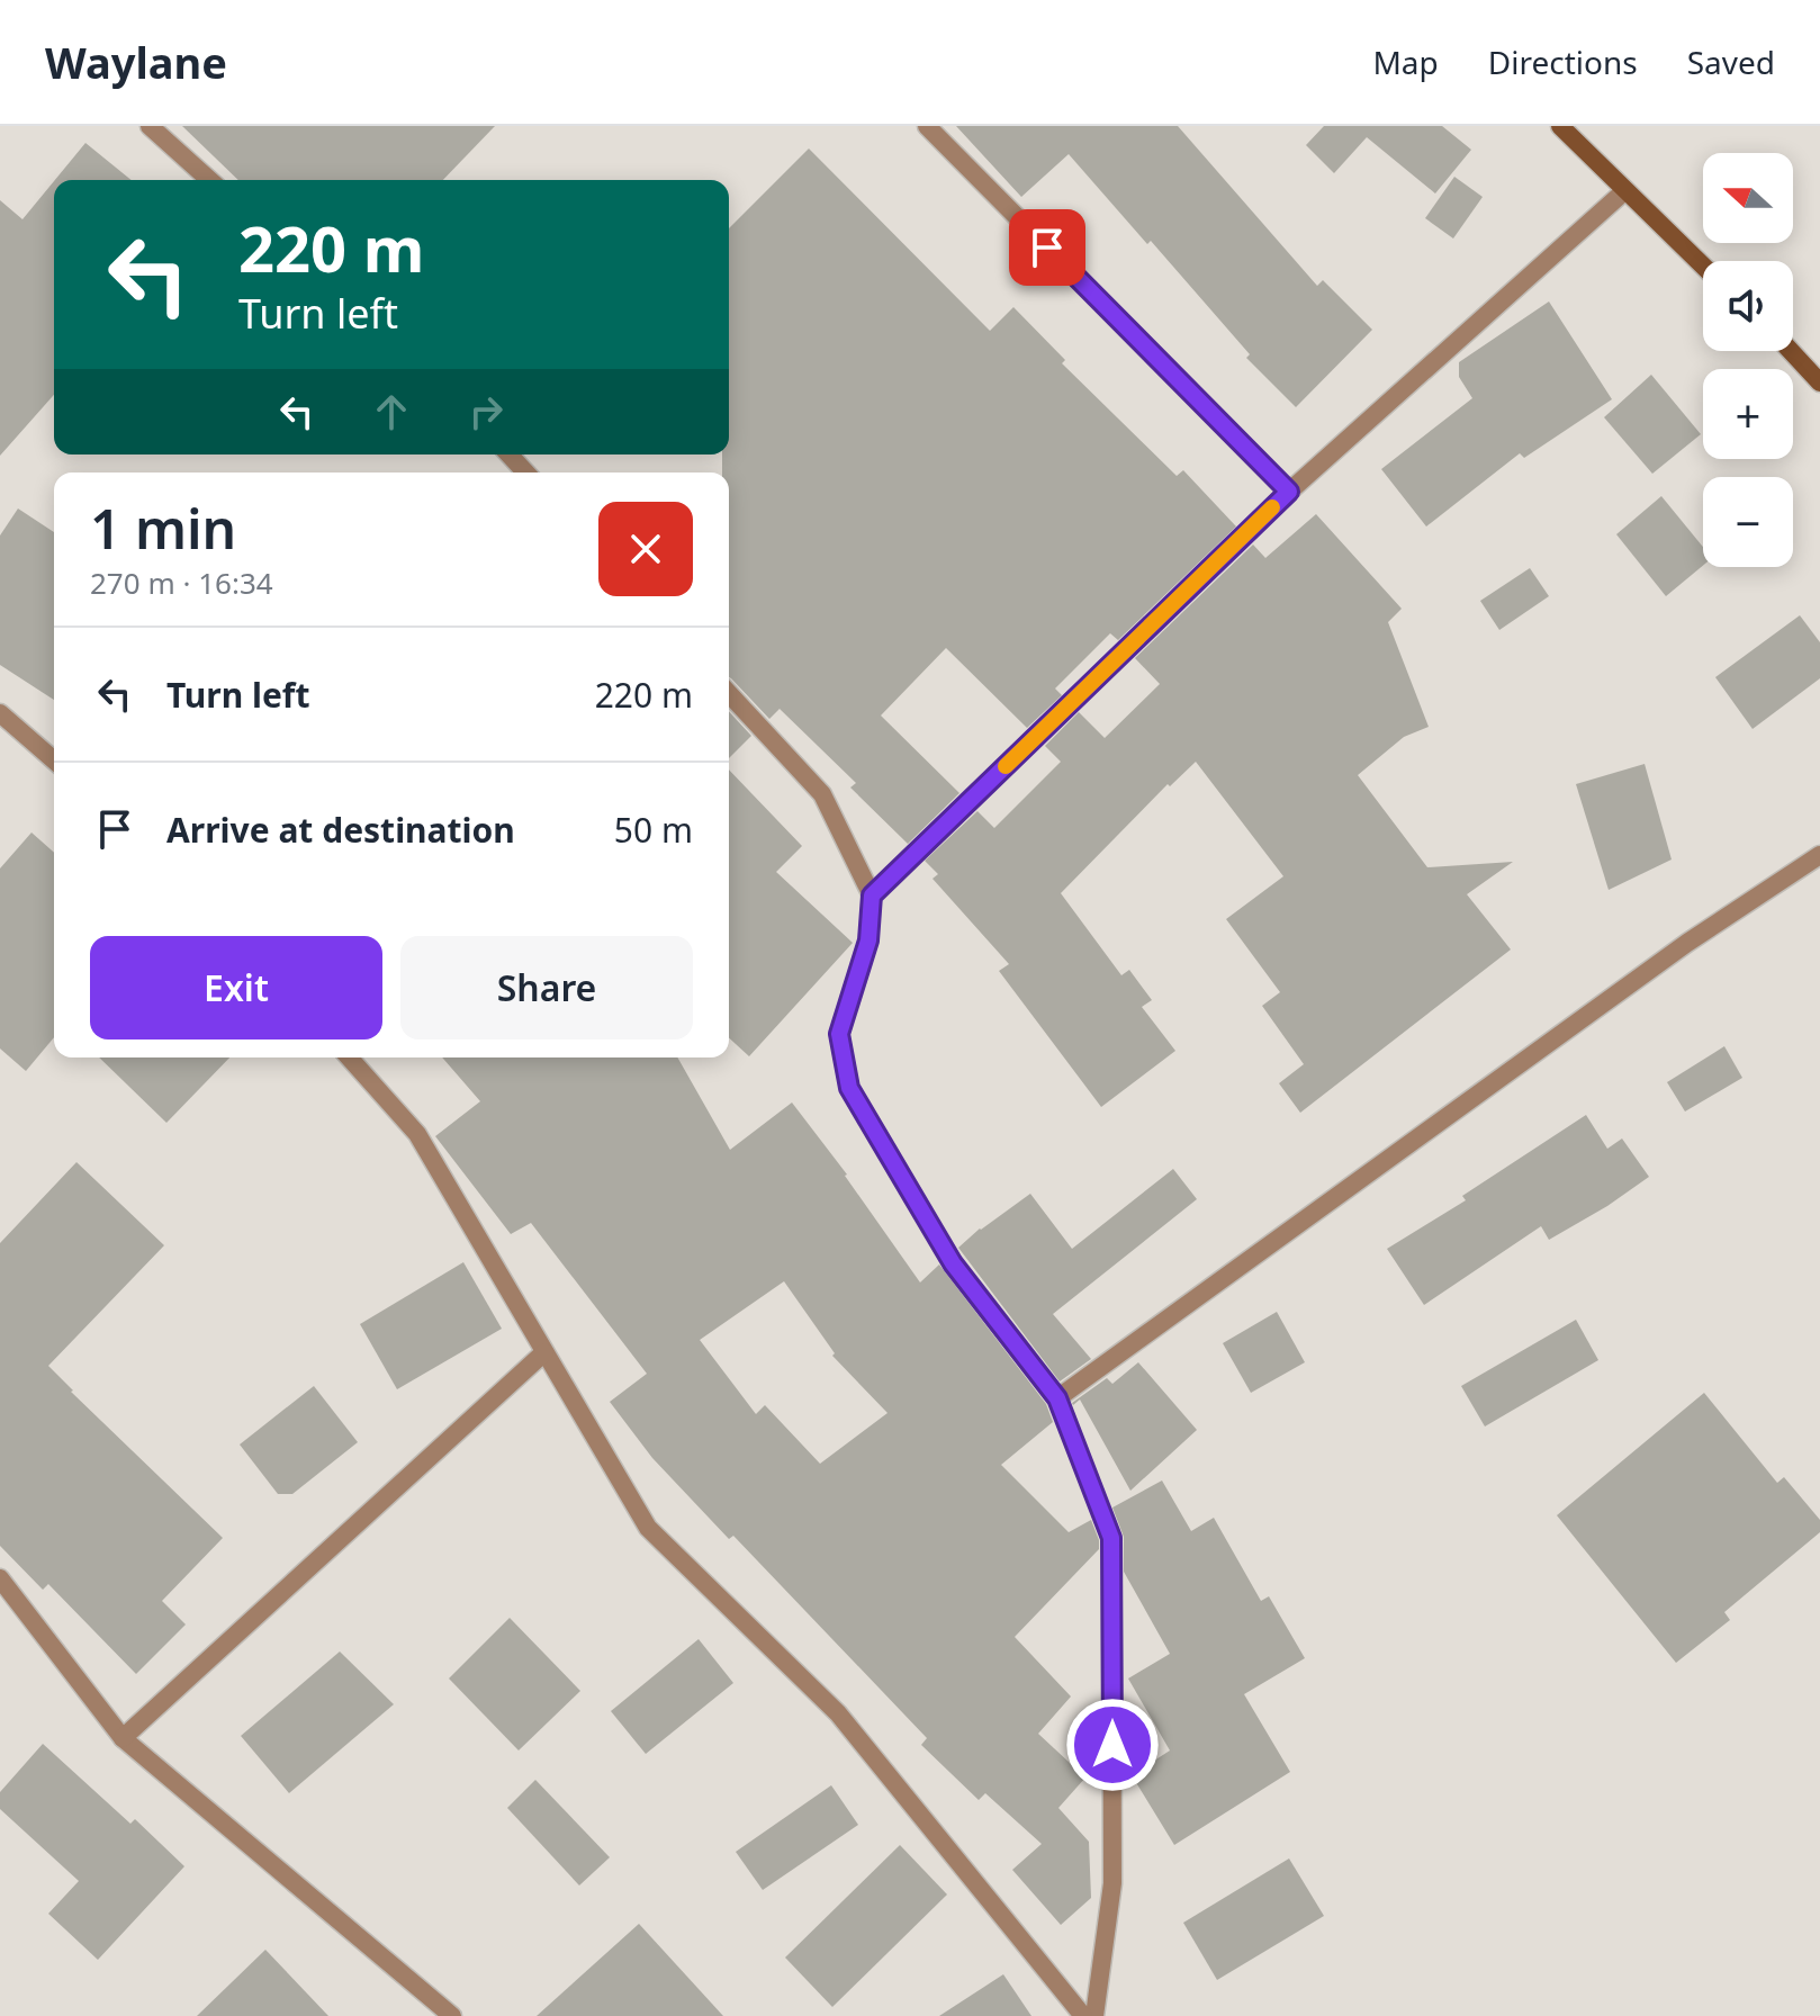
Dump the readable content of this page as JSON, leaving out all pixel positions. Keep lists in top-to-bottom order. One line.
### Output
{"north":"left","page":{"header":"Waylane","nav":["Map","Directions","Saved"],"map_buttons":["+","−"],"turn":["220 m","Turn left"],"heading":["1 min","270 m · 16:34"],"list":[{"name":"Turn left","value":"220 m"},{"name":"Arrive at destination","value":"50 m"}],"buttons":["Exit","Share"]}}
